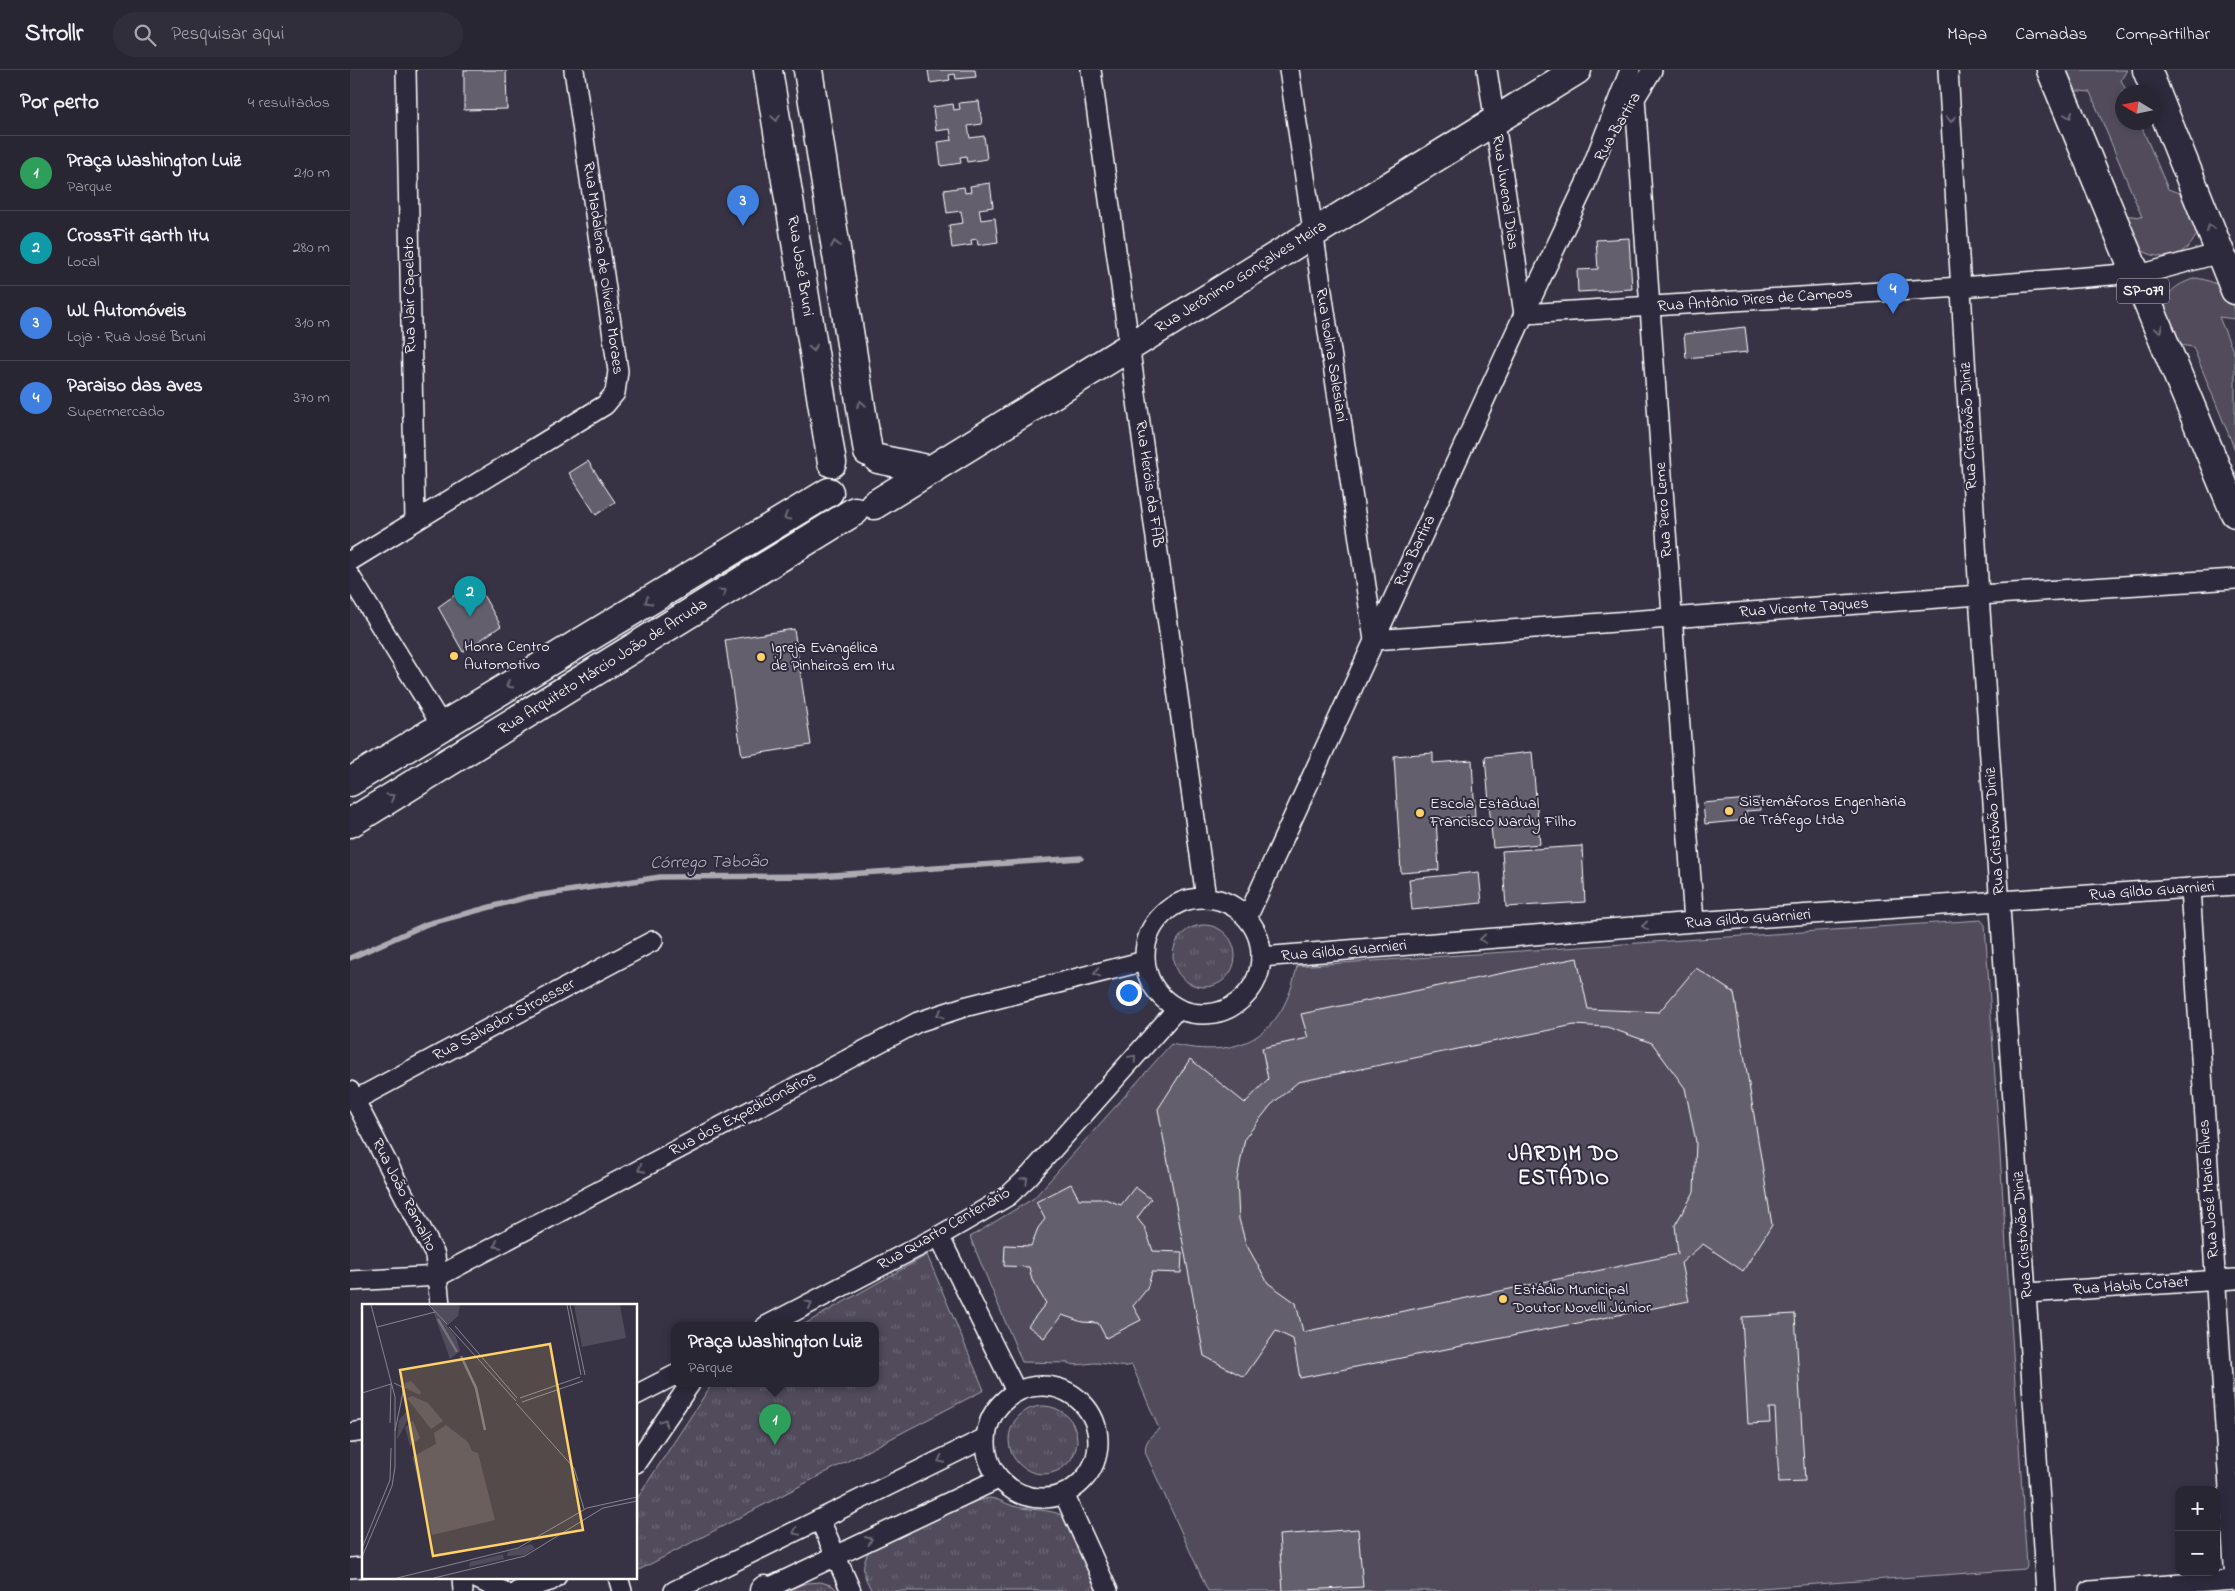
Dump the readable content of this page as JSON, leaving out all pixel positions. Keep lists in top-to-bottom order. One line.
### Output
{"streets":{"street":["Rua Bartira","Rua Juvenal Dias","Rua José Bruni","Rua Madalena de Oliveira Moraes","Rua Jerônimo Gonçalves Meira","SP-079","Rua Jair Capelato","Rua Antônio Pires de Campos","Rua Isolina Salesiani","Rua Cristóvão Diniz","Rua Heróis da FAB","Rua Pero Leme","Rua Vicente Taques","Rua Arquiteto Márcio João de Arruda","Rua Gildo Guarnieri","Rua Salvador Stroesser","Rua dos Expedicionários","Rua José Maria Alves","Rua João Ramalho","Rua Quarto Centenário","Rua Habib Cotaet"]},"crossings":[["Rua Bartira","Rua Juvenal Dias"],["Rua Bartira","Rua Antônio Pires de Campos"],["Rua Bartira","Rua Isolina Salesiani"],["Rua Bartira","Rua Heróis da FAB"],["Rua Bartira","Rua Pero Leme"],["Rua Bartira","Rua Vicente Taques"],["Rua Bartira","Rua Gildo Guarnieri"],["Rua Bartira","Rua dos Expedicionários"],["Rua Bartira","Rua Quarto Centenário"],["Rua Juvenal Dias","Rua Jerônimo Gonçalves Meira"],["Rua Juvenal Dias","Rua Antônio Pires de Campos"],["Rua José Bruni","Rua Jerônimo Gonçalves Meira"],["Rua José Bruni","Rua Arquiteto Márcio João de Arruda"],["Rua Madalena de Oliveira Moraes","Rua Jair Capelato"],["Rua Jerônimo Gonçalves Meira","Rua Isolina Salesiani"],["Rua Jerônimo Gonçalves Meira","Rua Heróis da FAB"],["Rua Jerônimo Gonçalves Meira","Rua Arquiteto Márcio João de Arruda"],["SP-079","Rua Antônio Pires de Campos"],["Rua Antônio Pires de Campos","Rua Cristóvão Diniz"],["Rua Antônio Pires de Campos","Rua Pero Leme"],["Rua Isolina Salesiani","Rua Vicente Taques"],["Rua Cristóvão Diniz","Rua Vicente Taques"],["Rua Cristóvão Diniz","Rua Gildo Guarnieri"],["Rua Cristóvão Diniz","Rua Habib Cotaet"],["Rua Heróis da FAB","Rua Gildo Guarnieri"],["Rua Heróis da FAB","Rua dos Expedicionários"],["Rua Heróis da FAB","Rua Quarto Centenário"],["Rua Pero Leme","Rua Vicente Taques"],["Rua Pero Leme","Rua Gildo Guarnieri"],["Rua Gildo Guarnieri","Rua dos Expedicionários"],["Rua Gildo Guarnieri","Rua José Maria Alves"],["Rua Gildo Guarnieri","Rua Quarto Centenário"],["Rua Salvador Stroesser","Rua João Ramalho"],["Rua dos Expedicionários","Rua João Ramalho"],["Rua dos Expedicionários","Rua Quarto Centenário"],["Rua José Maria Alves","Rua Habib Cotaet"]],"one_way":["Rua Gildo Guarnieri","Rua dos Expedicionários","Rua Quarto Centenário"],"districts":["JARDIM DO ESTÁDIO"],"water":["Córrego Taboão"],"places":["Honra Centro Automotivo","Igreja Evangélica de Pinheiros em Itu","Sistemáforos Engenharia de Tráfego Ltda","Escola Estadual Francisco Nardy Filho","Estádio Municipal Doutor Novelli Júnior"],"north":"left","page":{"header":"Strollr","search":"Pesquisar aqui","nav":["Mapa","Camadas","Compartilhar"],"heading":["Por perto","4 resultados"],"list":[{"mark":"1","name":"Praça Washington Luiz","note":"Parque","value":"210 m"},{"mark":"2","name":"CrossFit Garth Itu","note":"Local","value":"280 m"},{"mark":"3","name":"WL Automóveis","note":"Loja · Rua José Bruni","value":"310 m"},{"mark":"4","name":"Paraiso das aves","note":"Supermercado","value":"370 m"}],"pins":["3","4","2","1"],"popup":["Praça Washington Luiz","Parque"],"map_buttons":["+","−"]}}
